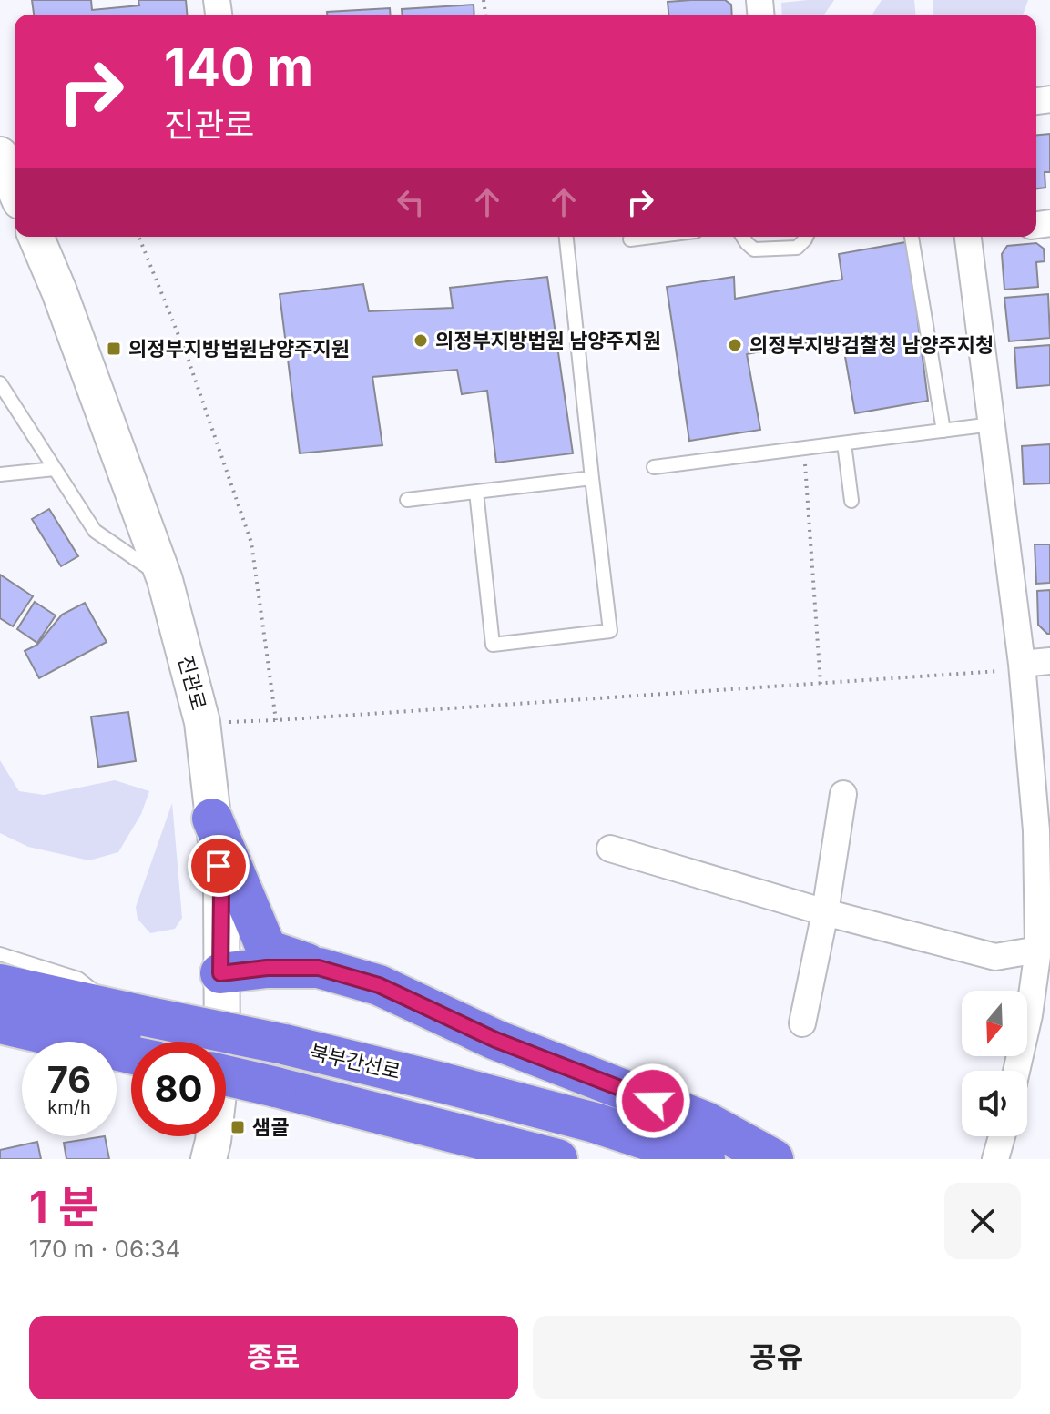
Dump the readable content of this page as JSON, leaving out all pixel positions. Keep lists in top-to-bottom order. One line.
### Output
{"streets":{"highway":["북부간선로"],"main road":["진관로"]},"places":{"other":["의정부지방법원 남양주지원","의정부지방검찰청 남양주지청"],"transit":["의정부지방법원남양주지원","샘골"]},"north":"bottom","page":{"turn":["140 m","진관로"],"speed":"76 km/h","limit":"80","heading":["1 분","170 m · 06:34"],"buttons":["종료","공유"]}}
